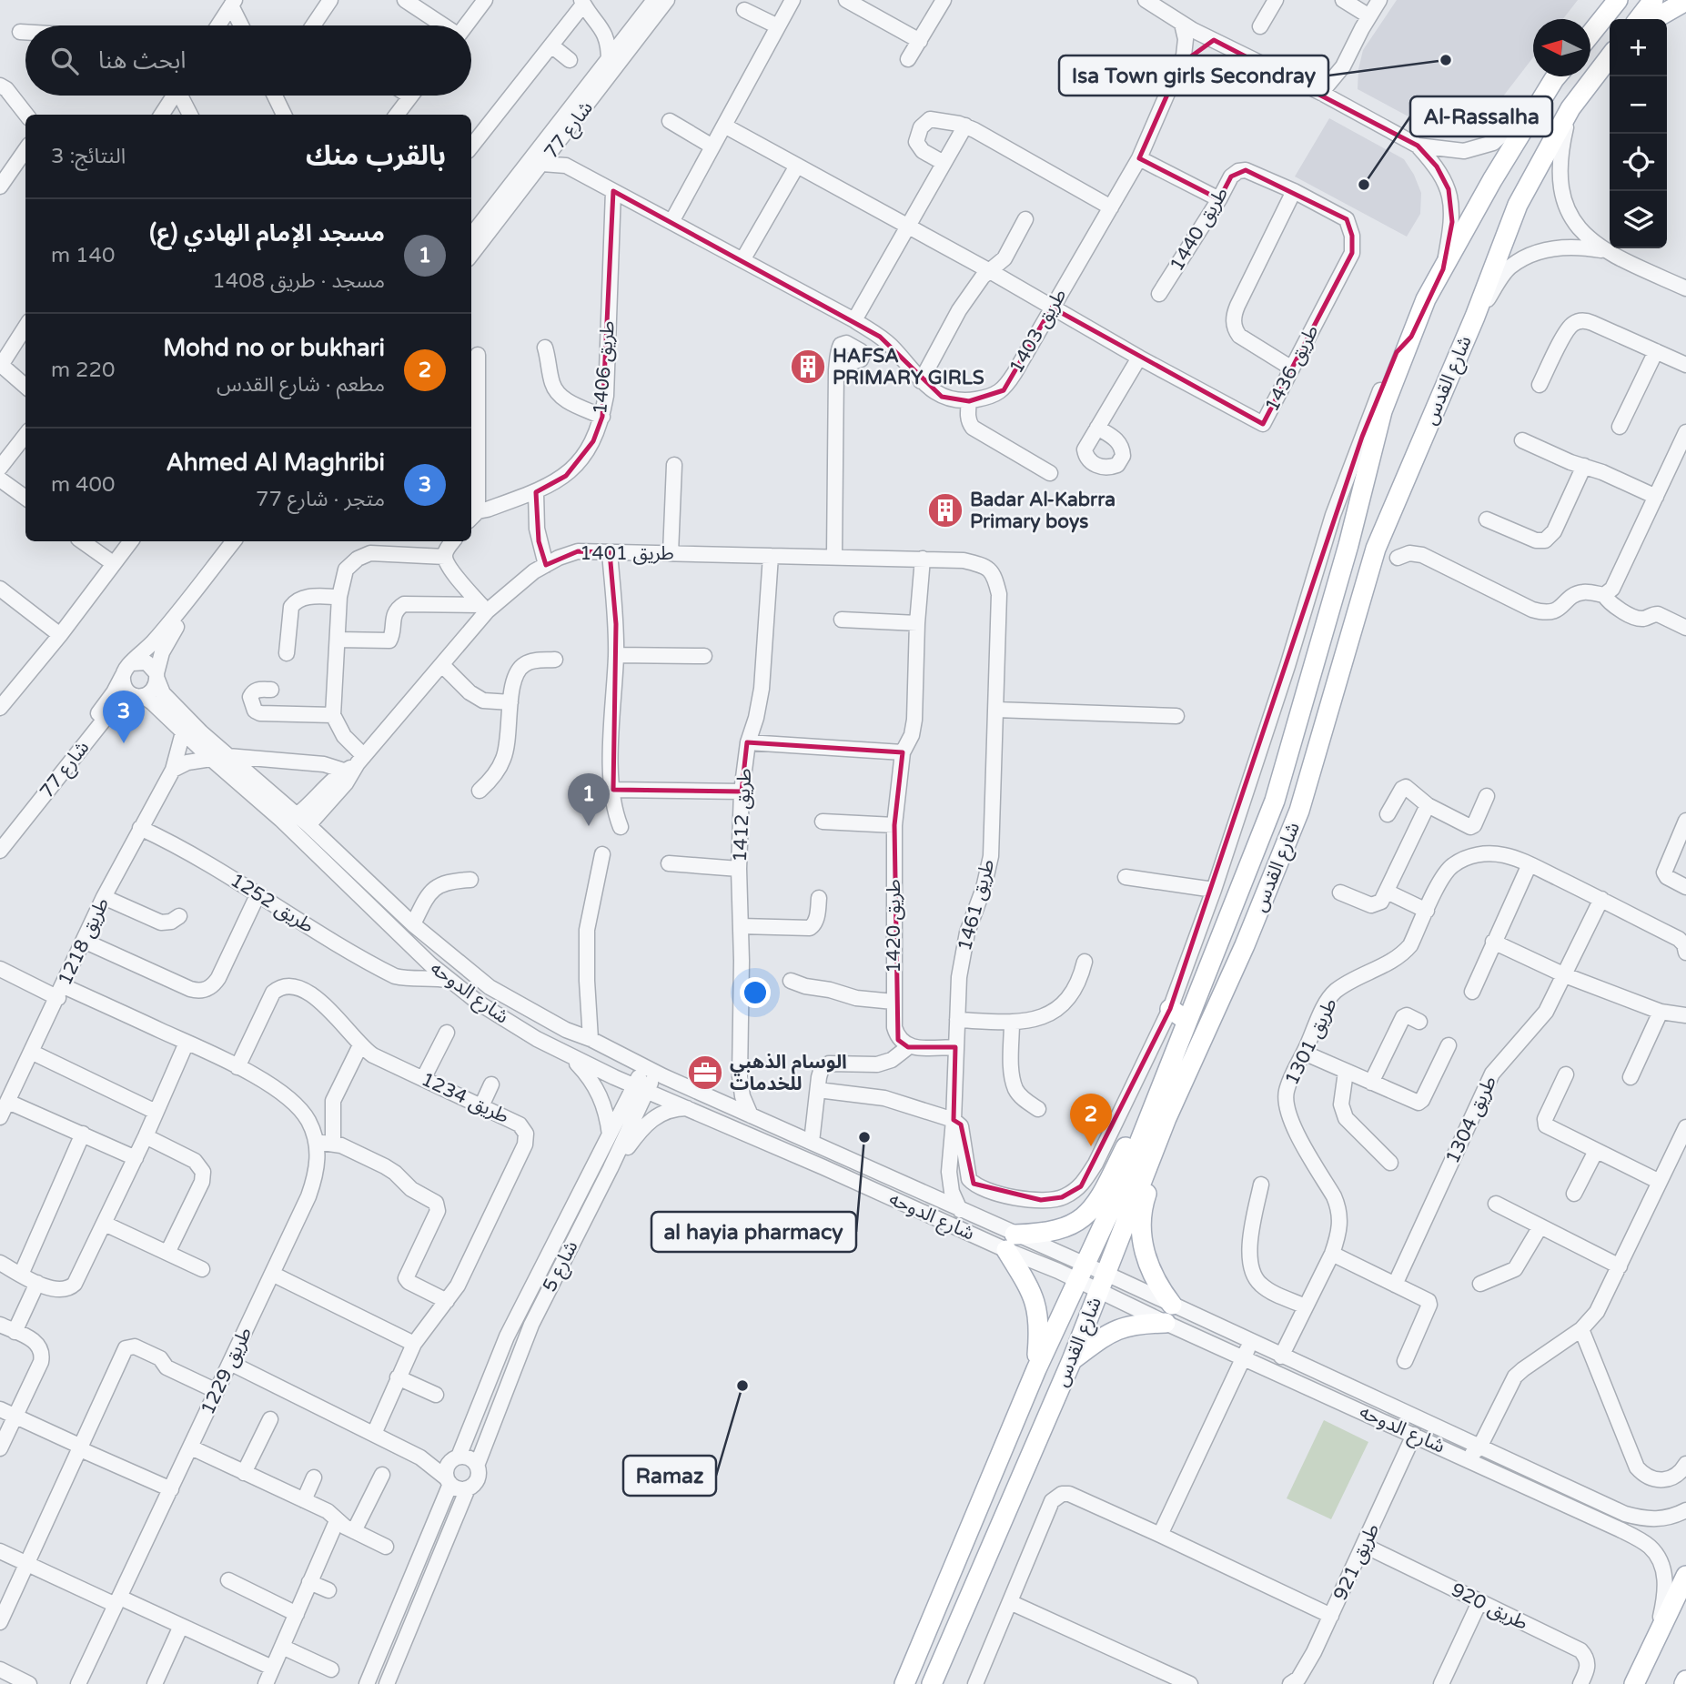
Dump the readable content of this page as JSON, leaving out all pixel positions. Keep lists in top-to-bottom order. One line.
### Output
{"streets":{"main road":["شارع القدس"],"street":["شارع 77","طريق 1440","طريق 1403","طريق 1406","طريق 1436","طريق 1401","طريق 1412","طريق 1252","طريق 1461","طريق 1420","طريق 1218","شارع الدوحه","طريق 1301","طريق 1234","طريق 1304","شارع 5","طريق 1229","طريق 921","طريق 920"]},"crossings":[["شارع 77","طريق 1403"],["شارع 77","شارع الدوحه"],["طريق 1440","طريق 1436"],["طريق 1403","طريق 1406"],["طريق 1403","طريق 1436"],["شارع القدس","شارع الدوحه"],["طريق 1401","طريق 1412"],["طريق 1401","طريق 1461"],["طريق 1401","طريق 1420"],["طريق 1401","شارع الدوحه"],["طريق 1412","شارع الدوحه"],["طريق 1252","طريق 1218"],["طريق 1252","شارع الدوحه"],["طريق 1461","شارع الدوحه"],["طريق 1218","شارع الدوحه"],["طريق 1218","طريق 1229"],["شارع الدوحه","طريق 1301"],["شارع الدوحه","شارع 5"],["شارع الدوحه","طريق 921"],["طريق 1301","طريق 1304"],["طريق 1234","طريق 1229"],["طريق 921","طريق 920"]],"places":{"other":["Isa Town girls Secondray","Al-Rassalha","al hayia pharmacy","Ramaz"],"building":["HAFSA PRIMARY GIRLS","Badar Al-Kabrra Primary boys"],"office":["الوسام الذهبي للخدمات"]},"north":"left","page":{"map_buttons":["+","−"],"search":"ابحث هنا","heading":["بالقرب منك","النتائج: 3"],"list":[{"mark":"1","name":"مسجد الإمام الهادي (ع)","note":"مسجد · طريق 1408","value":"140 m"},{"mark":"2","name":"Mohd no or bukhari","note":"مطعم · شارع القدس","value":"220 m"},{"mark":"3","name":"Ahmed Al Maghribi","note":"متجر · شارع 77","value":"400 m"}],"pins":["3","1","2"]}}
